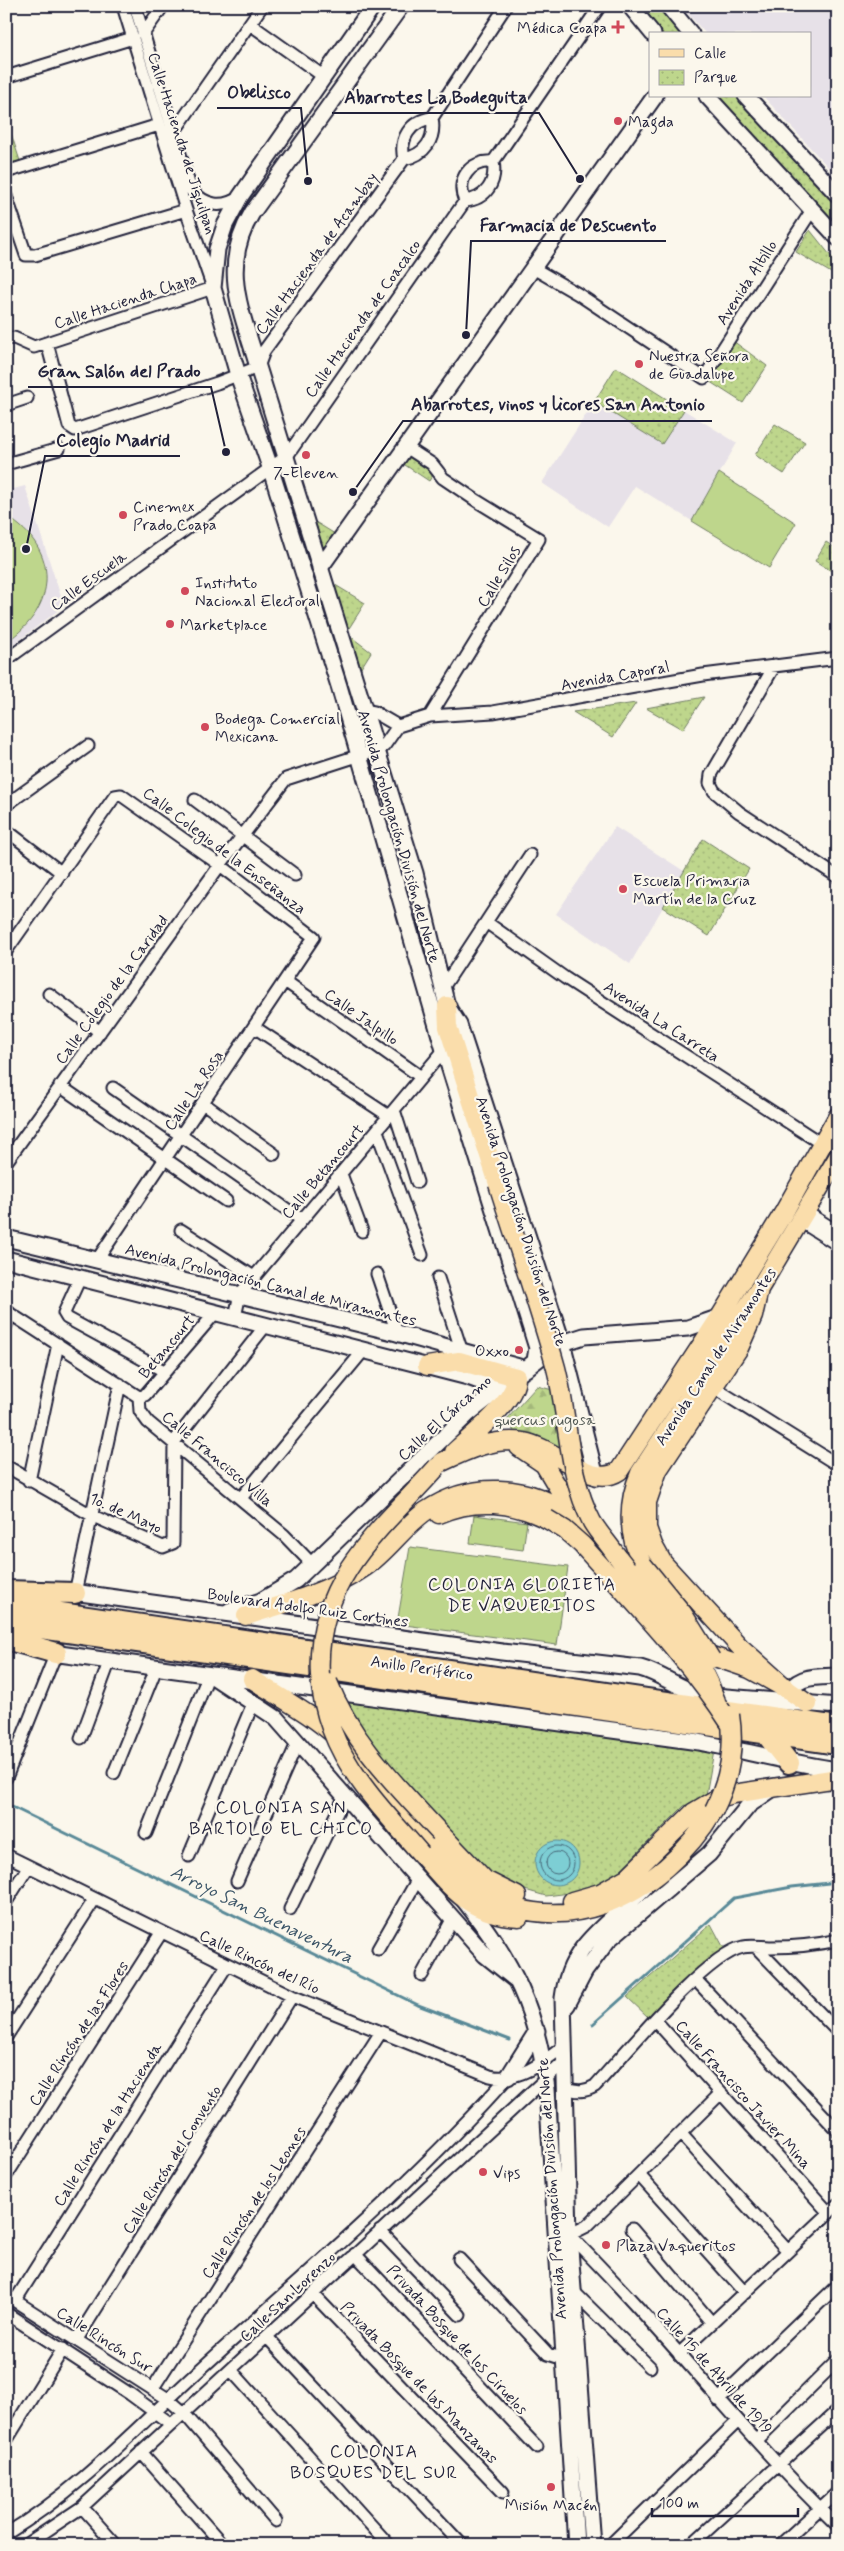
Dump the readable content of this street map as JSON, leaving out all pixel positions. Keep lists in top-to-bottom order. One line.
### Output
{"streets":{"highway":["Anillo Periférico"],"main road":["Avenida Prolongación División del Norte","Avenida Prolongación Canal de Miramontes","Avenida Canal de Miramontes","Calle El Cárcamo","Boulevard Adolfo Ruiz Cortines"],"street":["Calle Hacienda de Jiquilpan","Calle Hacienda de Acambay","Avenida Altillo","Calle Hacienda Chapa","Calle Hacienda de Coacalco","Calle Silos","Calle Escuela","Avenida Caporal","Calle Colegio de la Enseñanza","Calle Colegio de la Caridad","Calle Jalpillo","Avenida La Carreta","Calle La Rosa","Calle Betancourt","Betancourt","Calle Francisco Villa","1o. de Mayo","Calle Rincón del Río","Calle Rincón de las Flores","Calle Francisco Javier Mina","Calle Rincón de la Hacienda","Calle Rincón del Convento","Calle Rincón de los Leones","Calle San Lorenzo","Calle Rincón Sur","Privada Bosque de los Ciruelos","Calle 15 de Abril de 1919","Privada Bosque de las Manzanas"]},"crossings":[["Calle Hacienda de Jiquilpan","Calle Hacienda Chapa"],["Calle Hacienda de Jiquilpan","Avenida Prolongación División del Norte"],["Calle Hacienda de Acambay","Avenida Prolongación División del Norte"],["Calle Hacienda Chapa","Avenida Prolongación División del Norte"],["Calle Hacienda de Coacalco","Calle Escuela"],["Calle Hacienda de Coacalco","Avenida Prolongación División del Norte"],["Calle Silos","Avenida Caporal"],["Calle Escuela","Avenida Prolongación División del Norte"],["Avenida Prolongación División del Norte","Calle Colegio de la Caridad"],["Avenida Prolongación División del Norte","Calle Betancourt"],["Avenida Prolongación División del Norte","Avenida Prolongación Canal de Miramontes"],["Avenida Prolongación División del Norte","Avenida Canal de Miramontes"],["Avenida Prolongación División del Norte","Calle El Cárcamo"],["Avenida Prolongación División del Norte","Calle San Lorenzo"],["Avenida Prolongación División del Norte","Calle 15 de Abril de 1919"],["Calle Colegio de la Enseñanza","Calle Colegio de la Caridad"],["Calle Colegio de la Enseñanza","Calle La Rosa"],["Calle Jalpillo","Calle La Rosa"],["Calle Jalpillo","Calle Betancourt"],["Avenida La Carreta","Avenida Canal de Miramontes"],["Calle La Rosa","Avenida Prolongación Canal de Miramontes"],["Calle Betancourt","Avenida Prolongación Canal de Miramontes"],["Avenida Prolongación Canal de Miramontes","Calle El Cárcamo"],["Betancourt","Calle Francisco Villa"],["Avenida Canal de Miramontes","Calle El Cárcamo"],["Avenida Canal de Miramontes","Anillo Periférico"],["Calle El Cárcamo","Calle Francisco Villa"],["Calle El Cárcamo","Boulevard Adolfo Ruiz Cortines"],["Calle Francisco Villa","1o. de Mayo"],["Calle Rincón del Río","Calle Rincón de las Flores"],["Calle Rincón del Río","Calle Rincón de la Hacienda"],["Calle Rincón del Río","Calle Rincón del Convento"],["Calle Rincón del Río","Calle Rincón de los Leones"],["Calle Rincón del Río","Calle San Lorenzo"],["Calle Rincón de la Hacienda","Calle Rincón Sur"],["Calle Rincón del Convento","Calle Rincón Sur"],["Calle Rincón de los Leones","Calle Rincón Sur"],["Calle San Lorenzo","Calle Rincón Sur"],["Calle San Lorenzo","Privada Bosque de los Ciruelos"],["Calle San Lorenzo","Privada Bosque de las Manzanas"]],"districts":["COLONIA GLORIETA DE VAQUERITOS","COLONIA SAN BARTOLO EL CHICO","COLONIA BOSQUES DEL SUR"],"water":["Arroyo San Buenaventura"],"parks":["quercus rugosa"],"places":{"health":["Médica Coapa"],"other":["Magda","Abarrotes La Bodeguita","Obelisco","Farmacia de Descuento","Nuestra Señora de Guadalupe","Gran Salón del Prado","7-Eleven","Abarrotes, vinos y licores San Antonio","Cinemex Prado Coapa","Colegio Madrid","Instituto Nacional Electoral","Marketplace","Bodega Comercial Mexicana","Escuela Primaria Martín de la Cruz","Oxxo","Vips","Plaza Vaqueritos","Misión Macén"]},"legend":["Calle","Parque"],"scale_bar":"100 m"}
